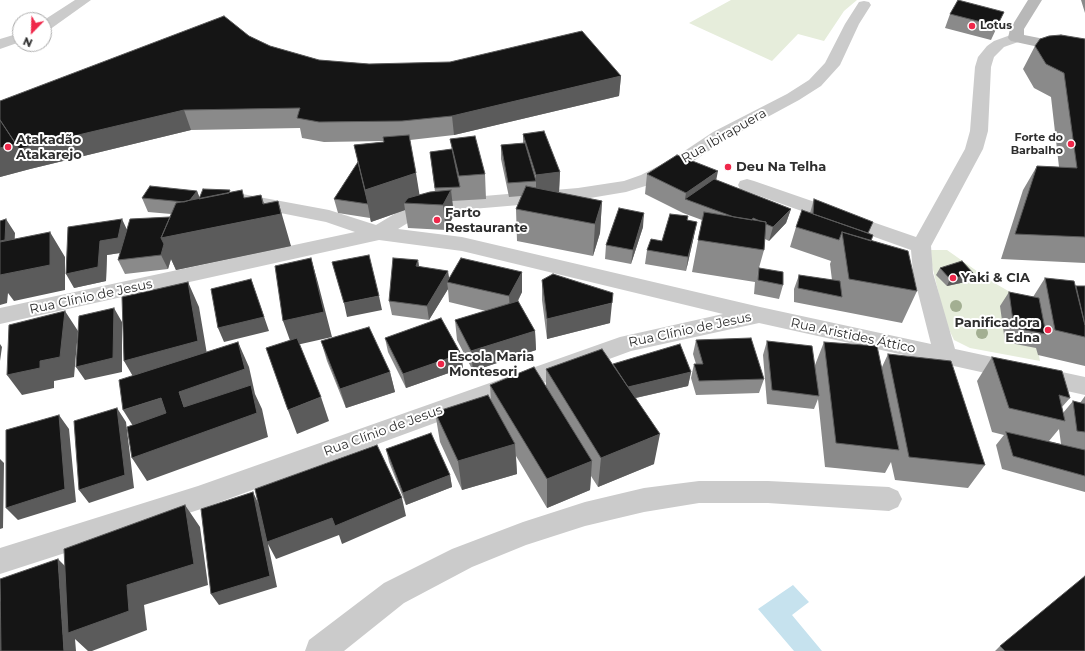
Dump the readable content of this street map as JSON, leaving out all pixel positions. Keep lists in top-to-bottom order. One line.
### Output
{"streets":{"street":["Rua Ibirapuera","Rua Clínio de Jesus","Rua Aristides Áttico"]},"crossings":[["Rua Ibirapuera","Rua Clínio de Jesus"],["Rua Clínio de Jesus","Rua Aristides Áttico"]],"places":["Lotus","Forte do Barbalho","Atakadão Atakarejo","Deu Na Telha","Farto Restaurante","Yaki & CIA","Panificadora Edna","Escola Maria Montesori"],"north":"bottom left"}
